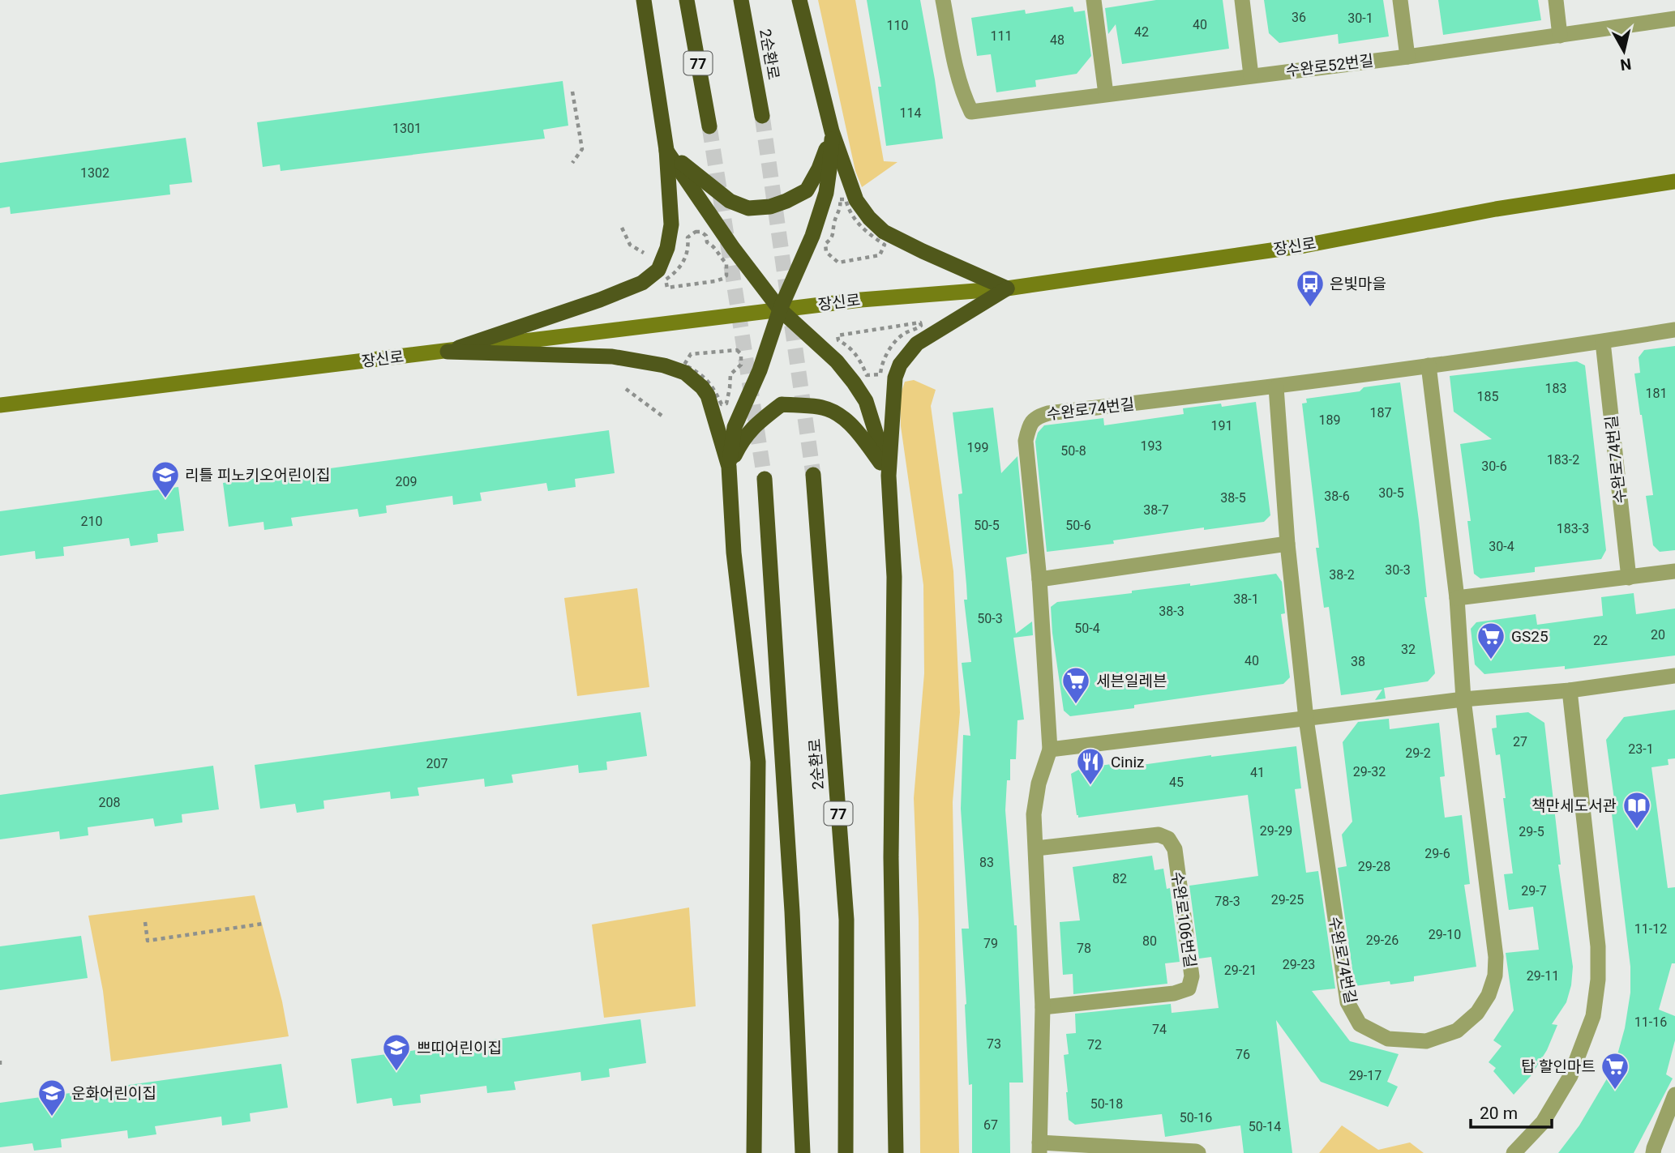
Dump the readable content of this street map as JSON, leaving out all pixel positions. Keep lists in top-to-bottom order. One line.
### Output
{"streets":{"highway":["2순환로","77"],"main road":["장신로"],"street":["수완로52번길","수완로74번길","수완로106번길"]},"places":{"bus stop":["은빛마을"],"school or university":["리틀 피노키오어린이집","쁘띠어린이집","운화어린이집"],"supermarket":["GS25","세븐일레븐","탑 할인마트"],"restaurant":["Ciniz"],"library":["책만세도서관"]},"house_numbers":["36","30-1","40","110","42","111","48","114","1301","1302","183","181","185","187","189","191","193","199","50-8","183-2","30-6","209","30-5","38-6","38-5","38-7","210","50-5","50-6","183-3","30-4","30-3","38-2","38-1","38-3","50-3","50-4","20","22","32","40","38","27","23-1","29-2","207","29-32","41","45","208","29-29","29-5","29-6","83","29-28","82","29-7","29-25","78-3","11-12","29-10","29-26","80","79","78","29-23","29-21","29-11","11-16","74","73","72","76","29-17","50-18","50-16","67","50-14"],"scale_bar":"20 m","north":"bottom"}
